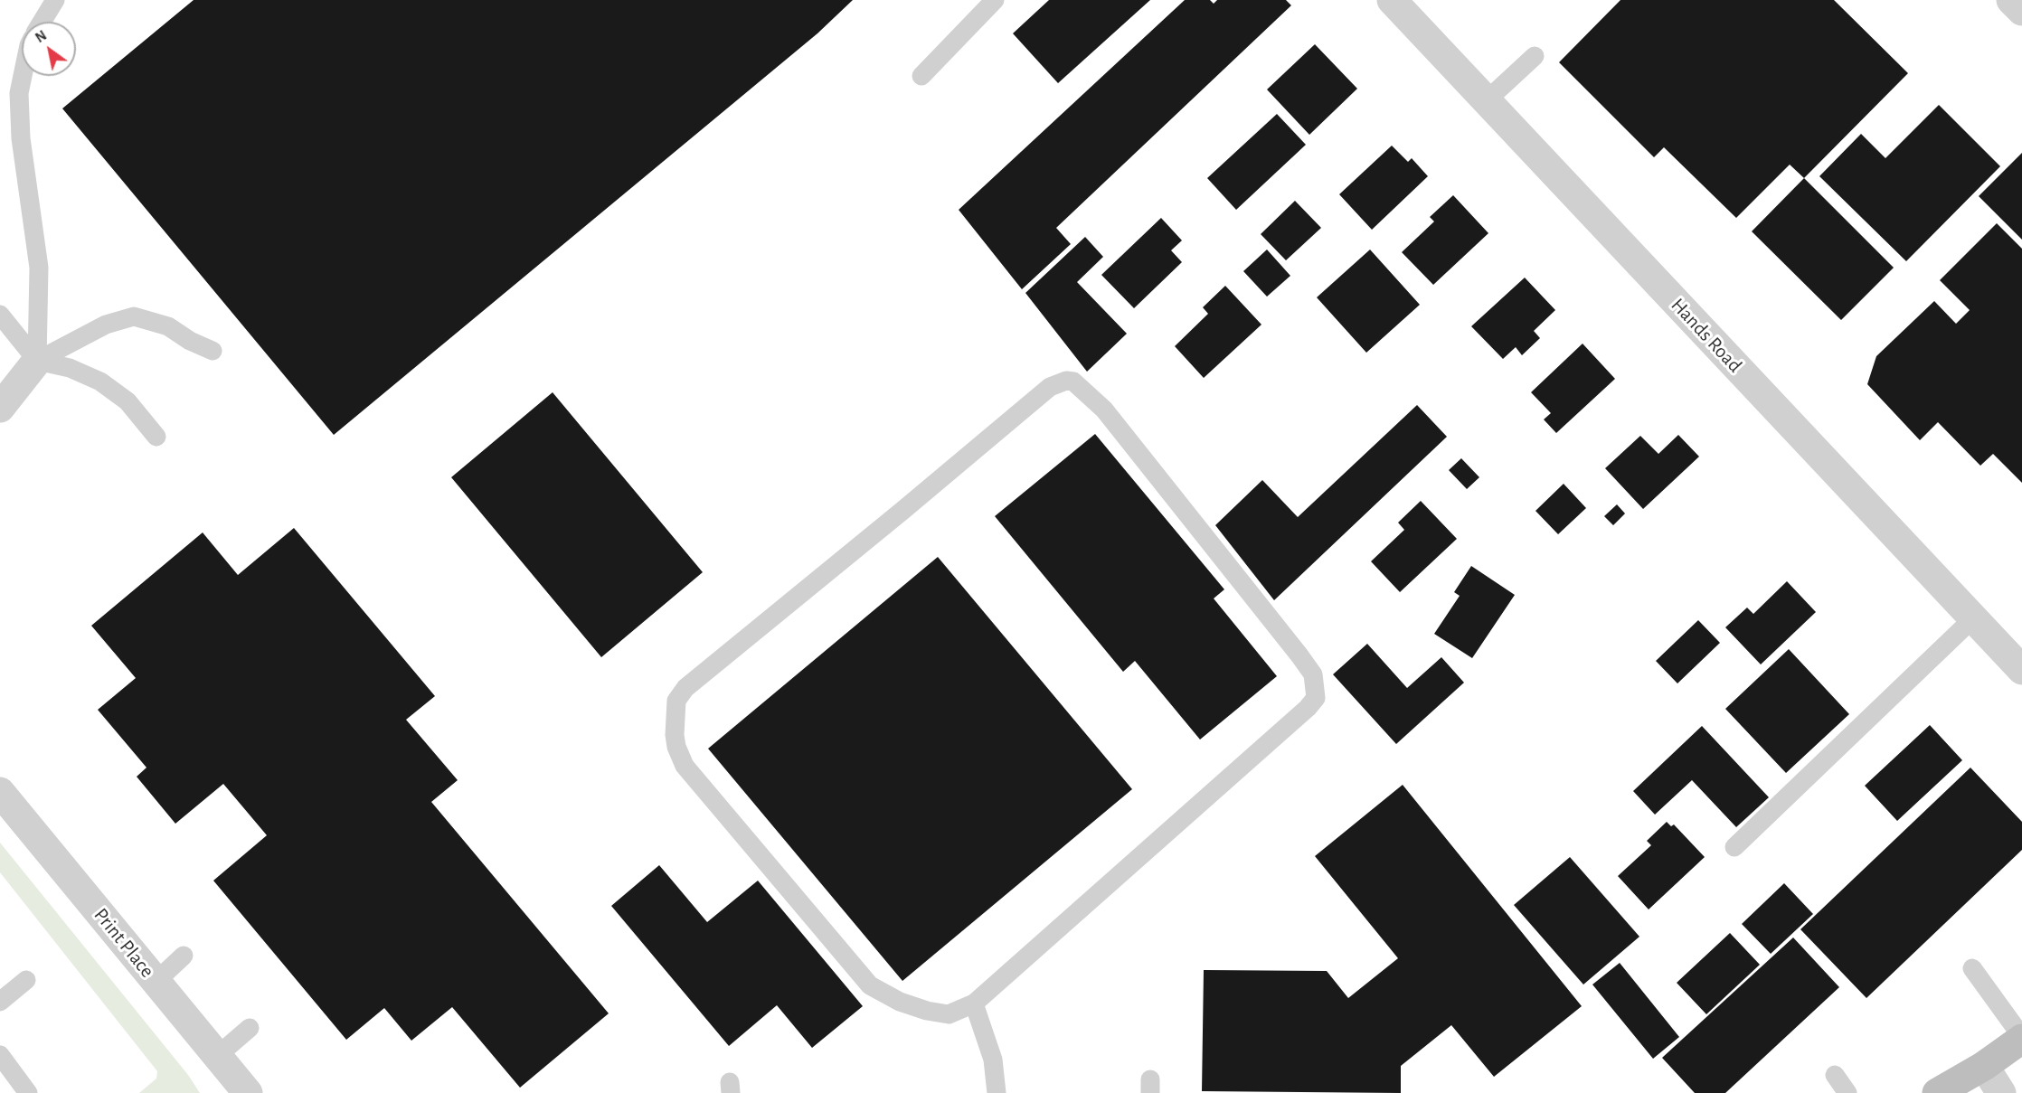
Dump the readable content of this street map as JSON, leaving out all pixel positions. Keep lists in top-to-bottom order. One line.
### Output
{"streets":{"street":["Hands Road","Print Place"]},"north":"top left"}
